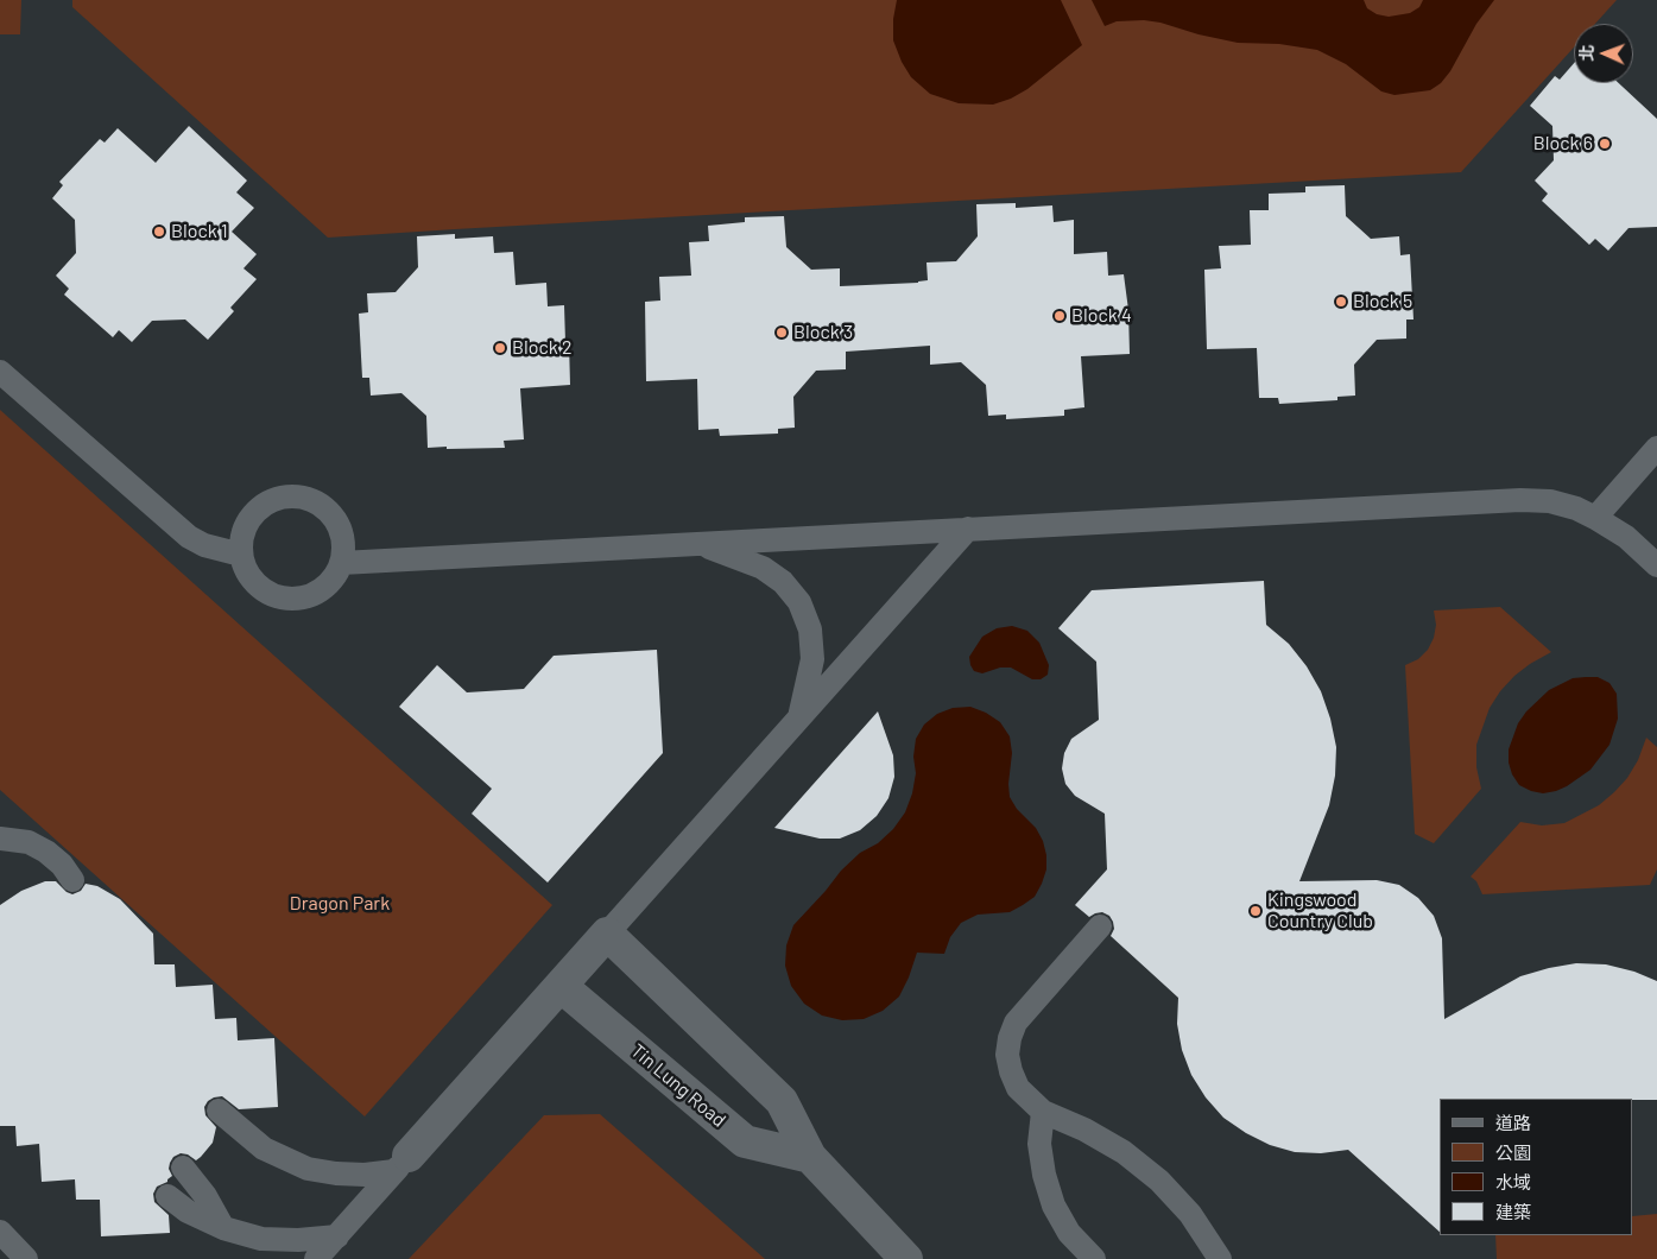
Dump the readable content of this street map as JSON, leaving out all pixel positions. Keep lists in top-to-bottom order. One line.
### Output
{"streets":{"street":["Tin Lung Road"]},"parks":["Dragon Park"],"places":["Block 6","Block 1","Block 5","Block 4","Block 3","Block 2","Kingswood Country Club"],"legend":["道路","公園","水域","建築"],"north":"left"}
